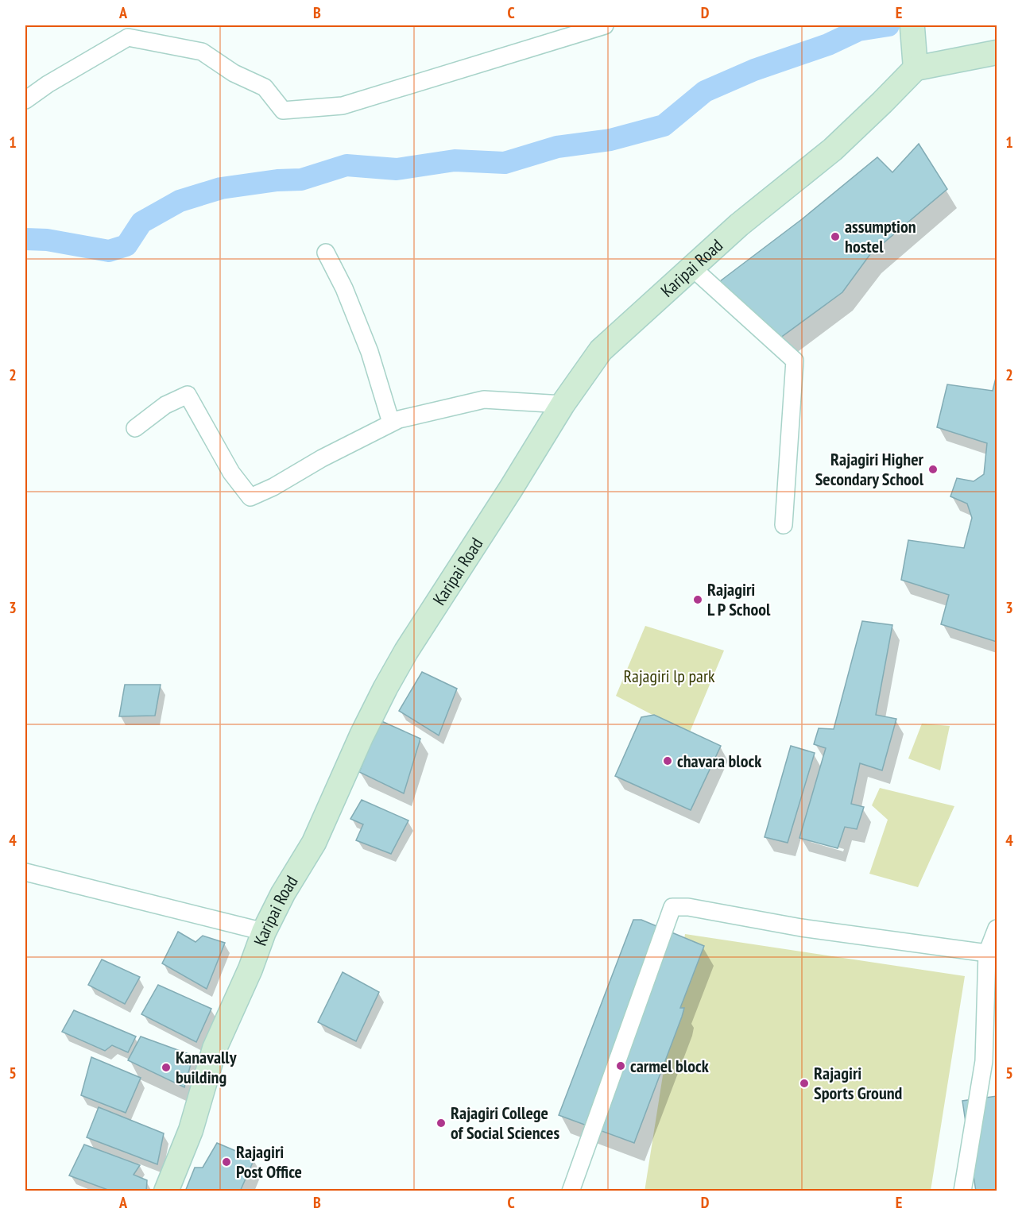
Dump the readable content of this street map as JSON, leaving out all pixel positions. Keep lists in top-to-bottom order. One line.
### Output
{"streets":{"street":["Karipai Road"]},"parks":["Rajagiri lp park"],"places":["assumption hostel","Rajagiri Higher Secondary School","Rajagiri L P School","chavara block","carmel block","Kanavally building","Rajagiri Sports Ground","Rajagiri College of Social Sciences","Rajagiri Post Office"],"grid":{"columns":["A","B","C","D","E"],"rows":["1","2","3","4","5"]}}
